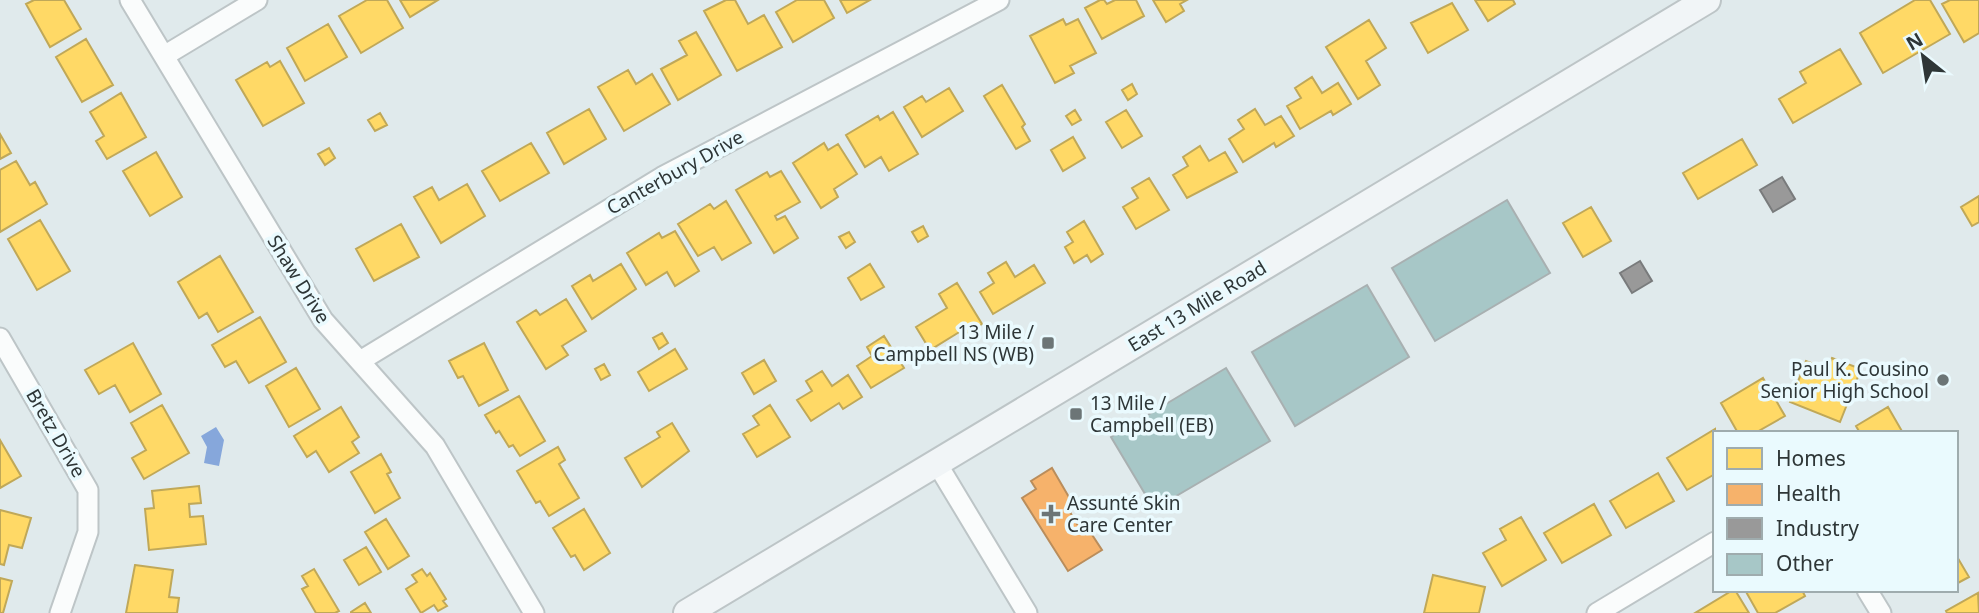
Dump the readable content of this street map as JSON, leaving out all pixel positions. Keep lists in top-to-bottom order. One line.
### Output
{"streets":{"main road":["East 13 Mile Road"],"street":["Canterbury Drive","Shaw Drive","Bretz Drive"]},"crossings":[["Canterbury Drive","Shaw Drive"]],"places":{"transit":["13 Mile / Campbell NS (WB)","13 Mile / Campbell (EB)"],"other":["Paul K. Cousino Senior High School"],"health":["Assunté Skin Care Center"]},"legend":["Homes","Health","Industry","Other"],"north":"top left"}
